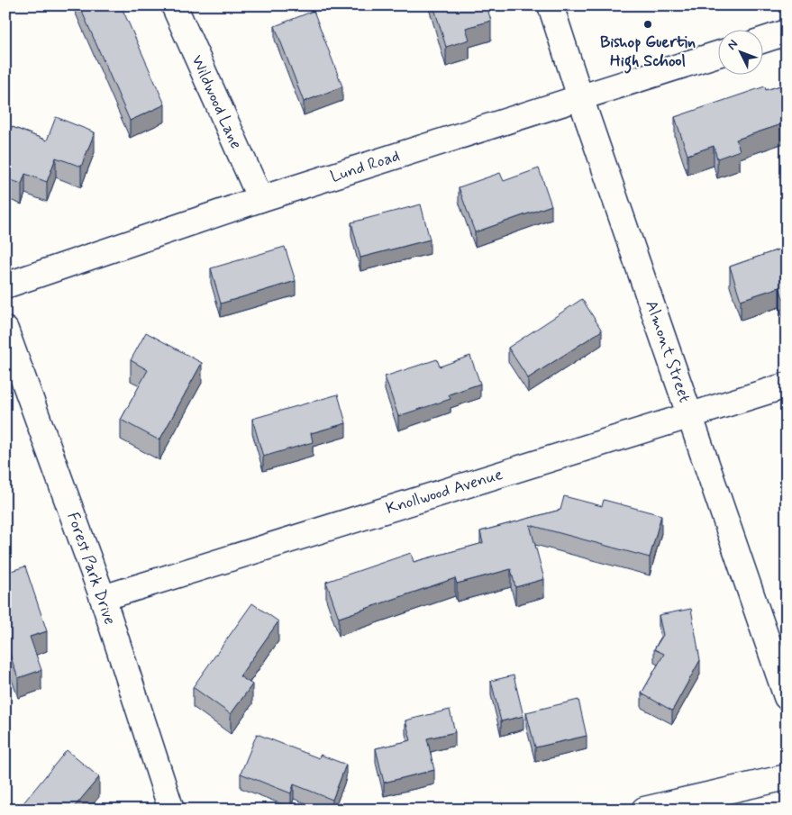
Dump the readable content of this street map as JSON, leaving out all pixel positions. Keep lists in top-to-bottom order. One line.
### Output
{"streets":{"street":["Wildwood Lane","Lund Road","Almont Street","Knollwood Avenue","Forest Park Drive"]},"crossings":[["Wildwood Lane","Lund Road"],["Lund Road","Almont Street"],["Almont Street","Knollwood Avenue"],["Knollwood Avenue","Forest Park Drive"]],"places":["Bishop Guertin High School"],"north":"top left"}
